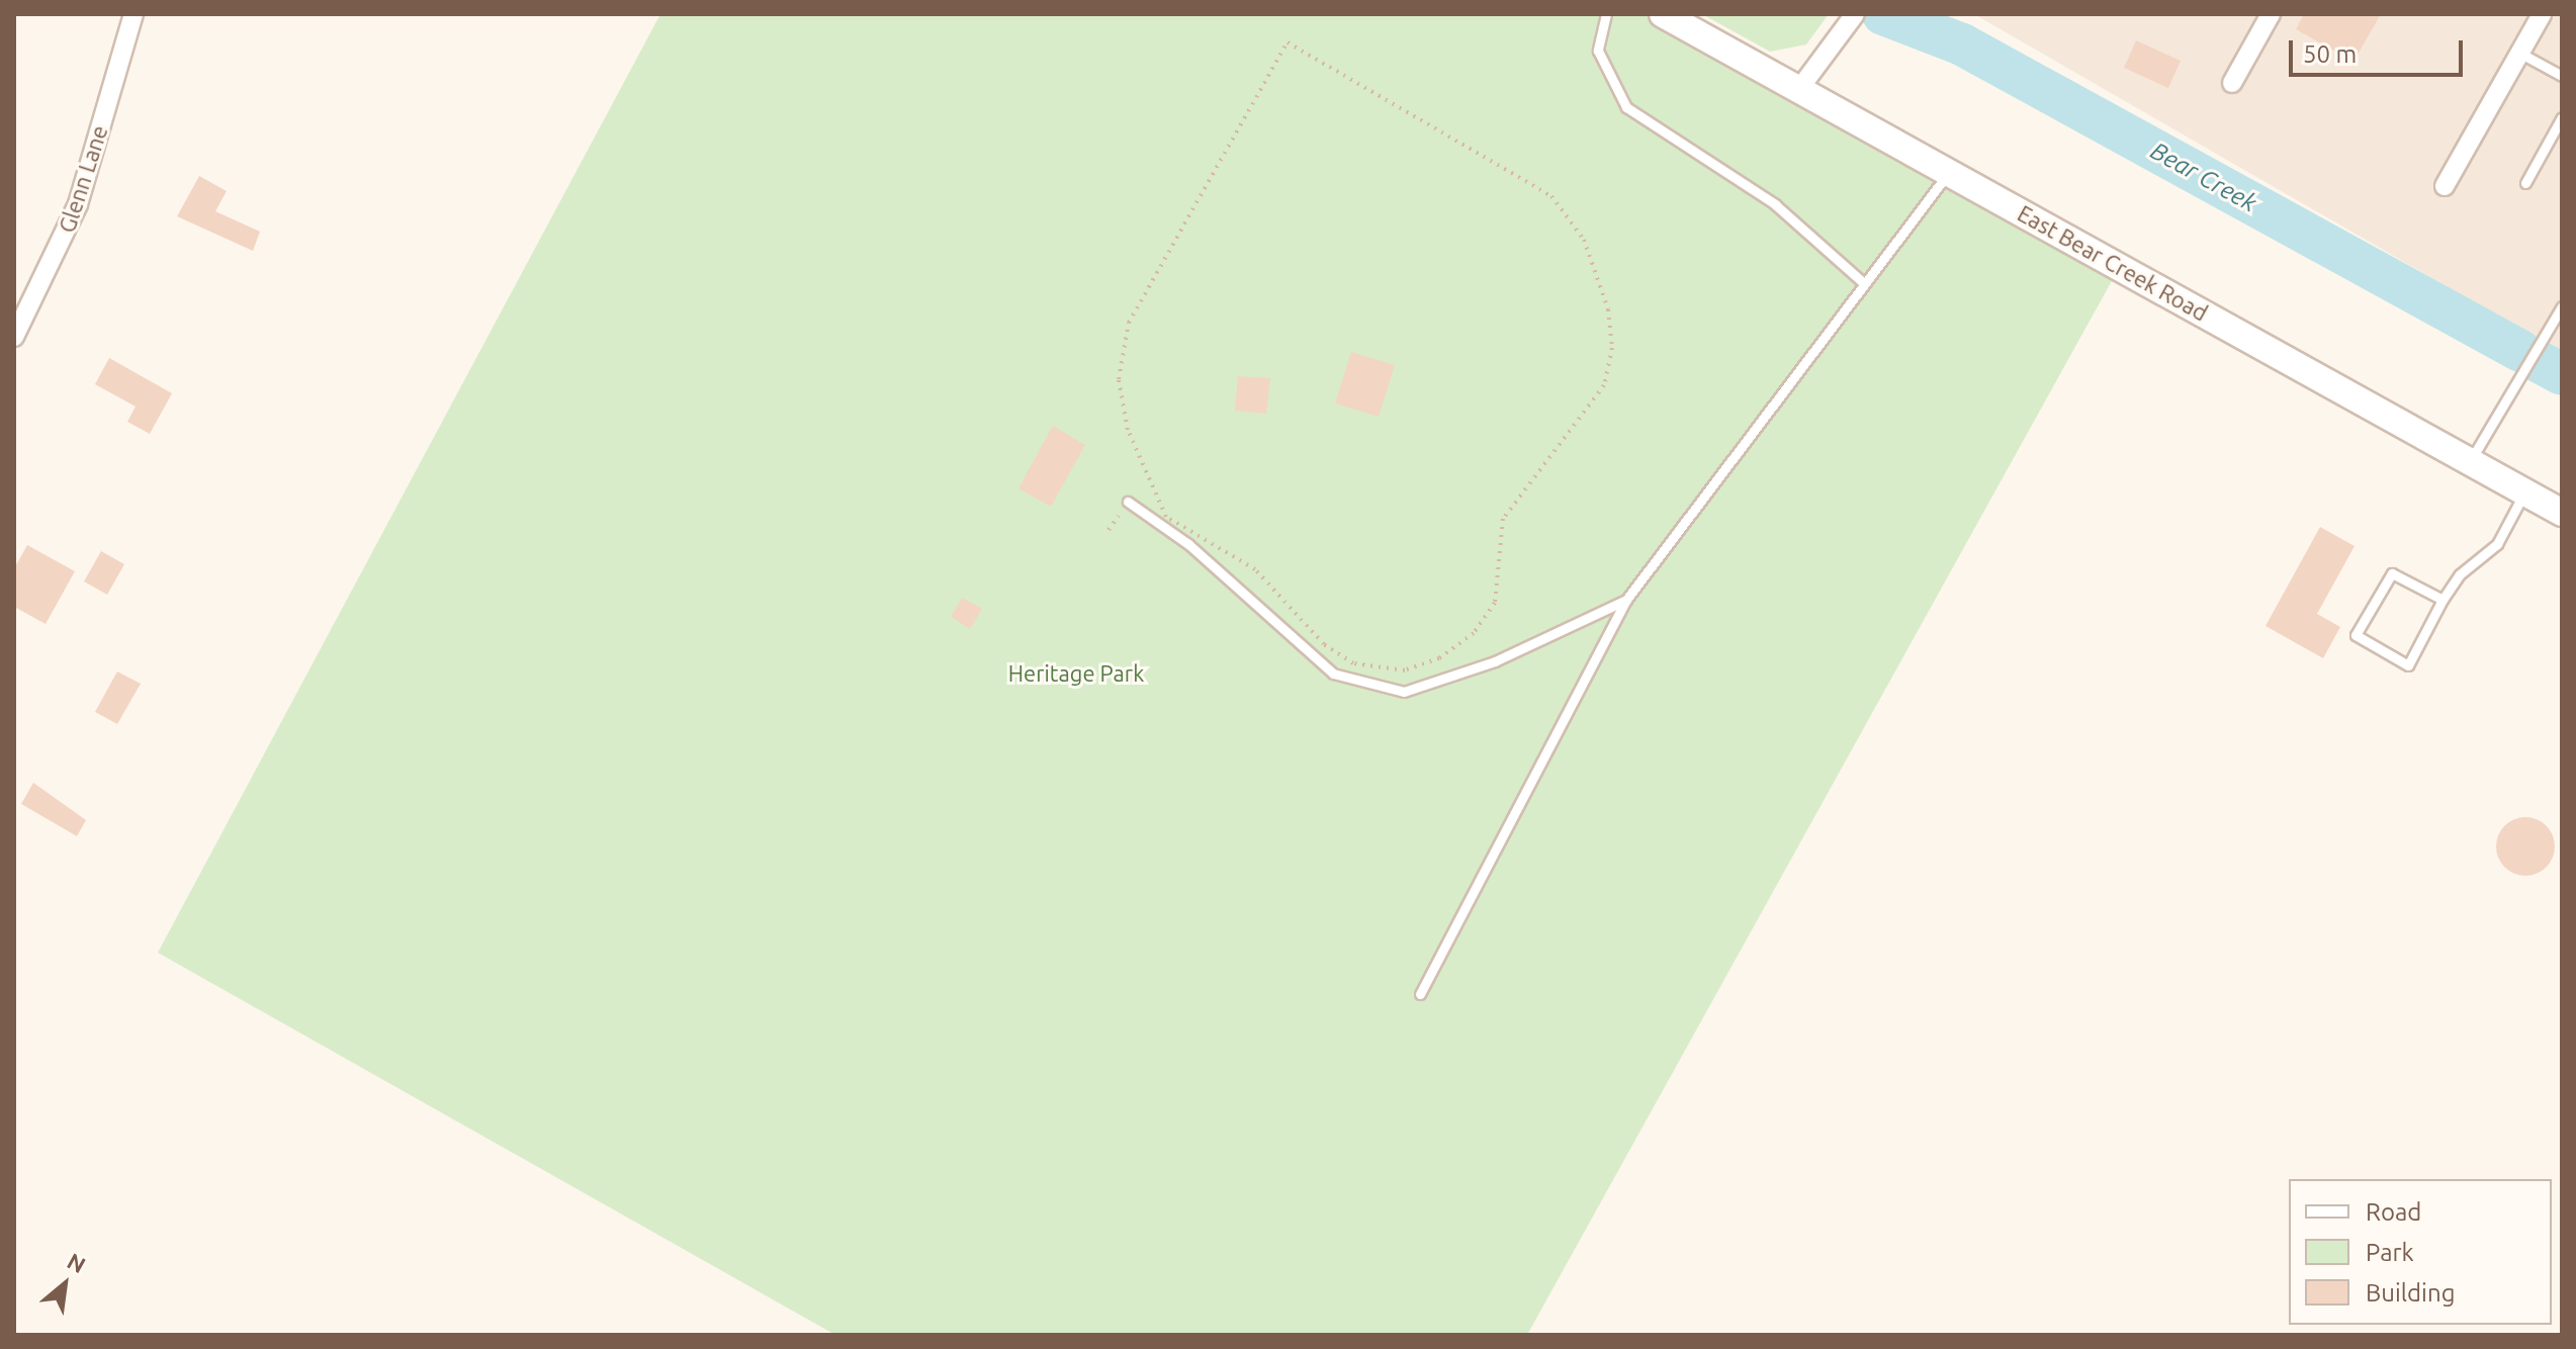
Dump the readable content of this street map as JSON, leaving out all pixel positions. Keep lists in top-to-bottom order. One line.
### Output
{"streets":{"main road":["East Bear Creek Road"],"street":["Glenn Lane"]},"water":["Bear Creek"],"parks":["Heritage Park"],"legend":["Road","Park","Building"],"scale_bar":"50 m","north":"top right"}
